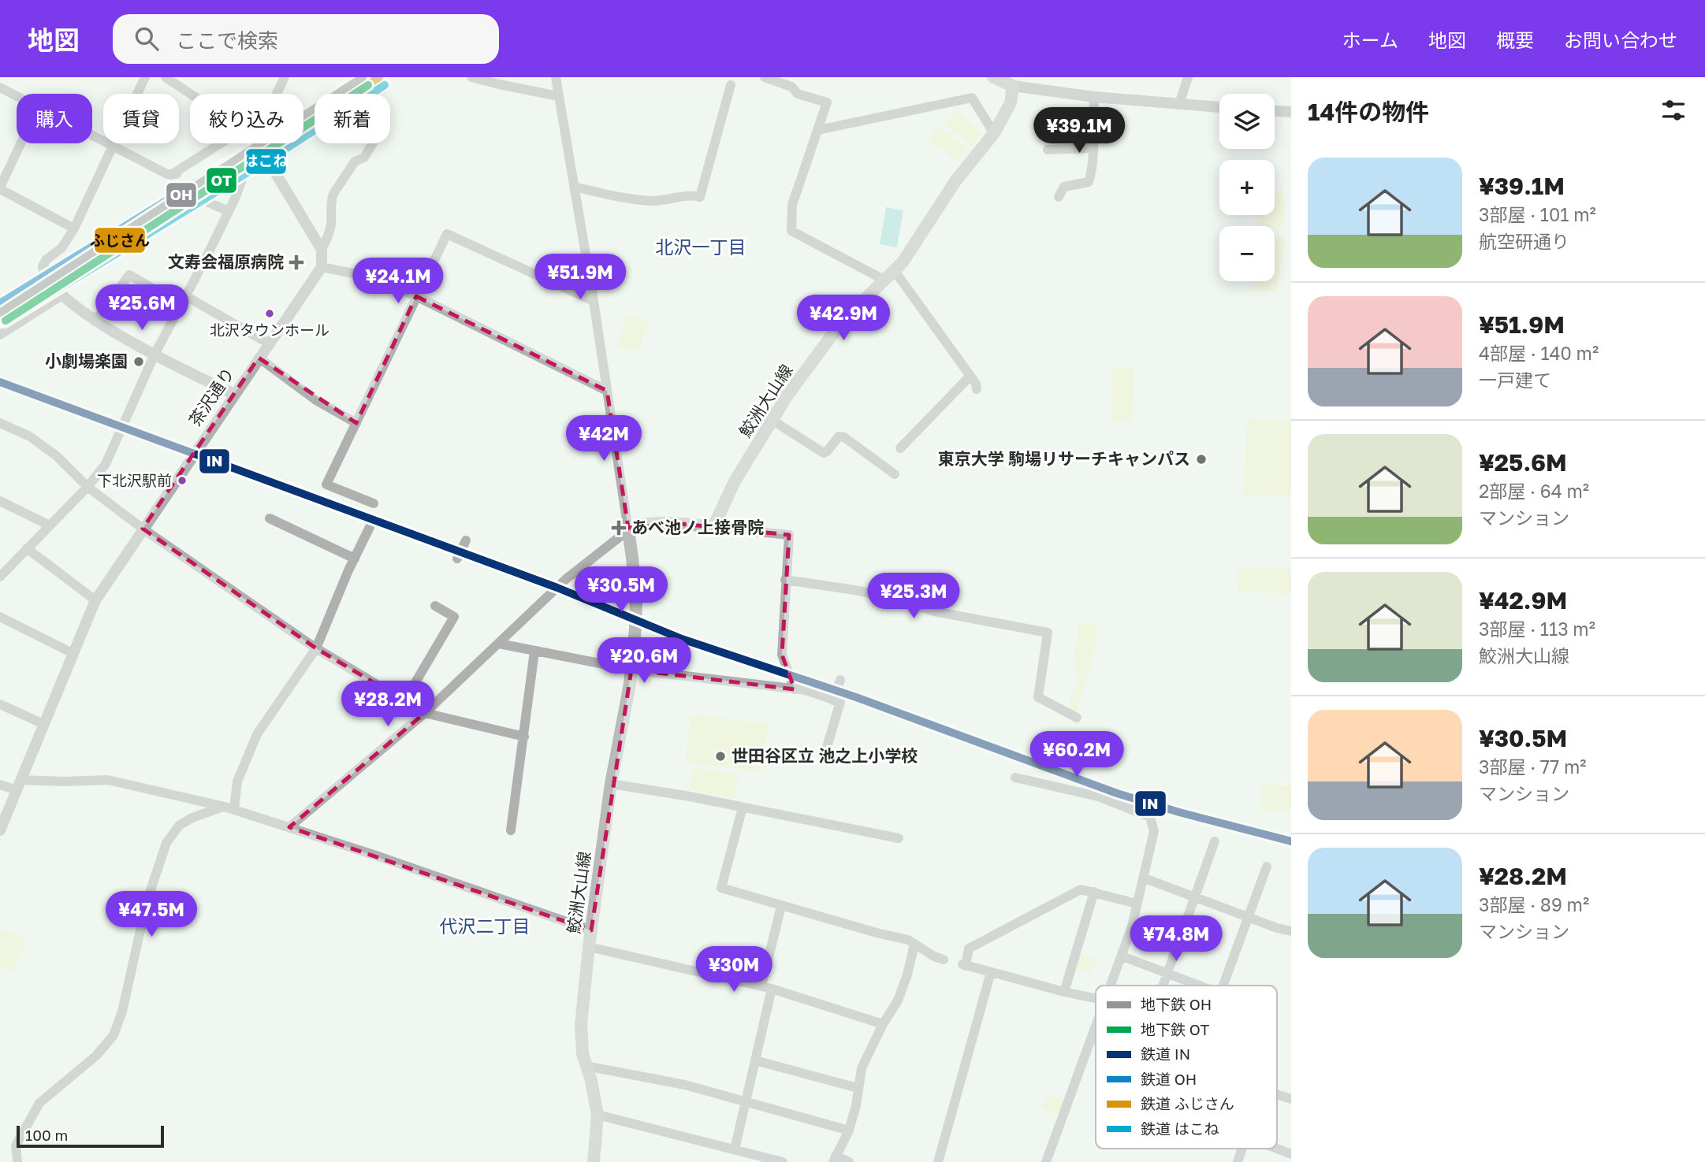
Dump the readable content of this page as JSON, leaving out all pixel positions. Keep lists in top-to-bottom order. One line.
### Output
{"streets":{"main road":["鮫洲大山線"],"street":["茶沢通り"]},"districts":["北沢一丁目","代沢二丁目"],"places":{"health":["文寿会福原病院","あべ池ノ上接骨院"],"other":["北沢タウンホール","小劇場楽園","東京大学 駒場リサーチキャンパス","下北沢駅前","世田谷区立 池之上小学校"]},"lines":["metro line OH","rail line OH","rail line ふじさん","metro line OT","rail line はこね","rail line IN"],"legend":["地下鉄 OH","地下鉄 OT","鉄道 IN","鉄道 OH","鉄道 ふじさん","鉄道 はこね"],"scale_bar":"100 m","page":{"header":"地図","search":"ここで検索","nav":["ホーム","地図","概要","お問い合わせ"],"heading":"14件の物件","map_buttons":["+","−"],"chip":["購入","賃貸","絞り込み","新着"],"price":["¥39.1M","¥51.9M","¥24.1M","¥25.6M","¥42.9M","¥42M","¥30.5M","¥25.3M","¥20.6M","¥28.2M","¥60.2M","¥47.5M","¥74.8M","¥30M"],"list":[{"name":"¥39.1M","note":"3部屋 · 101 m² · 航空研通り"},{"name":"¥51.9M","note":"4部屋 · 140 m² · 一戸建て"},{"name":"¥25.6M","note":"2部屋 · 64 m² · マンション"},{"name":"¥42.9M","note":"3部屋 · 113 m² · 鮫洲大山線"},{"name":"¥30.5M","note":"3部屋 · 77 m² · マンション"},{"name":"¥28.2M","note":"3部屋 · 89 m² · マンション"}],"scale":"100 m"}}
